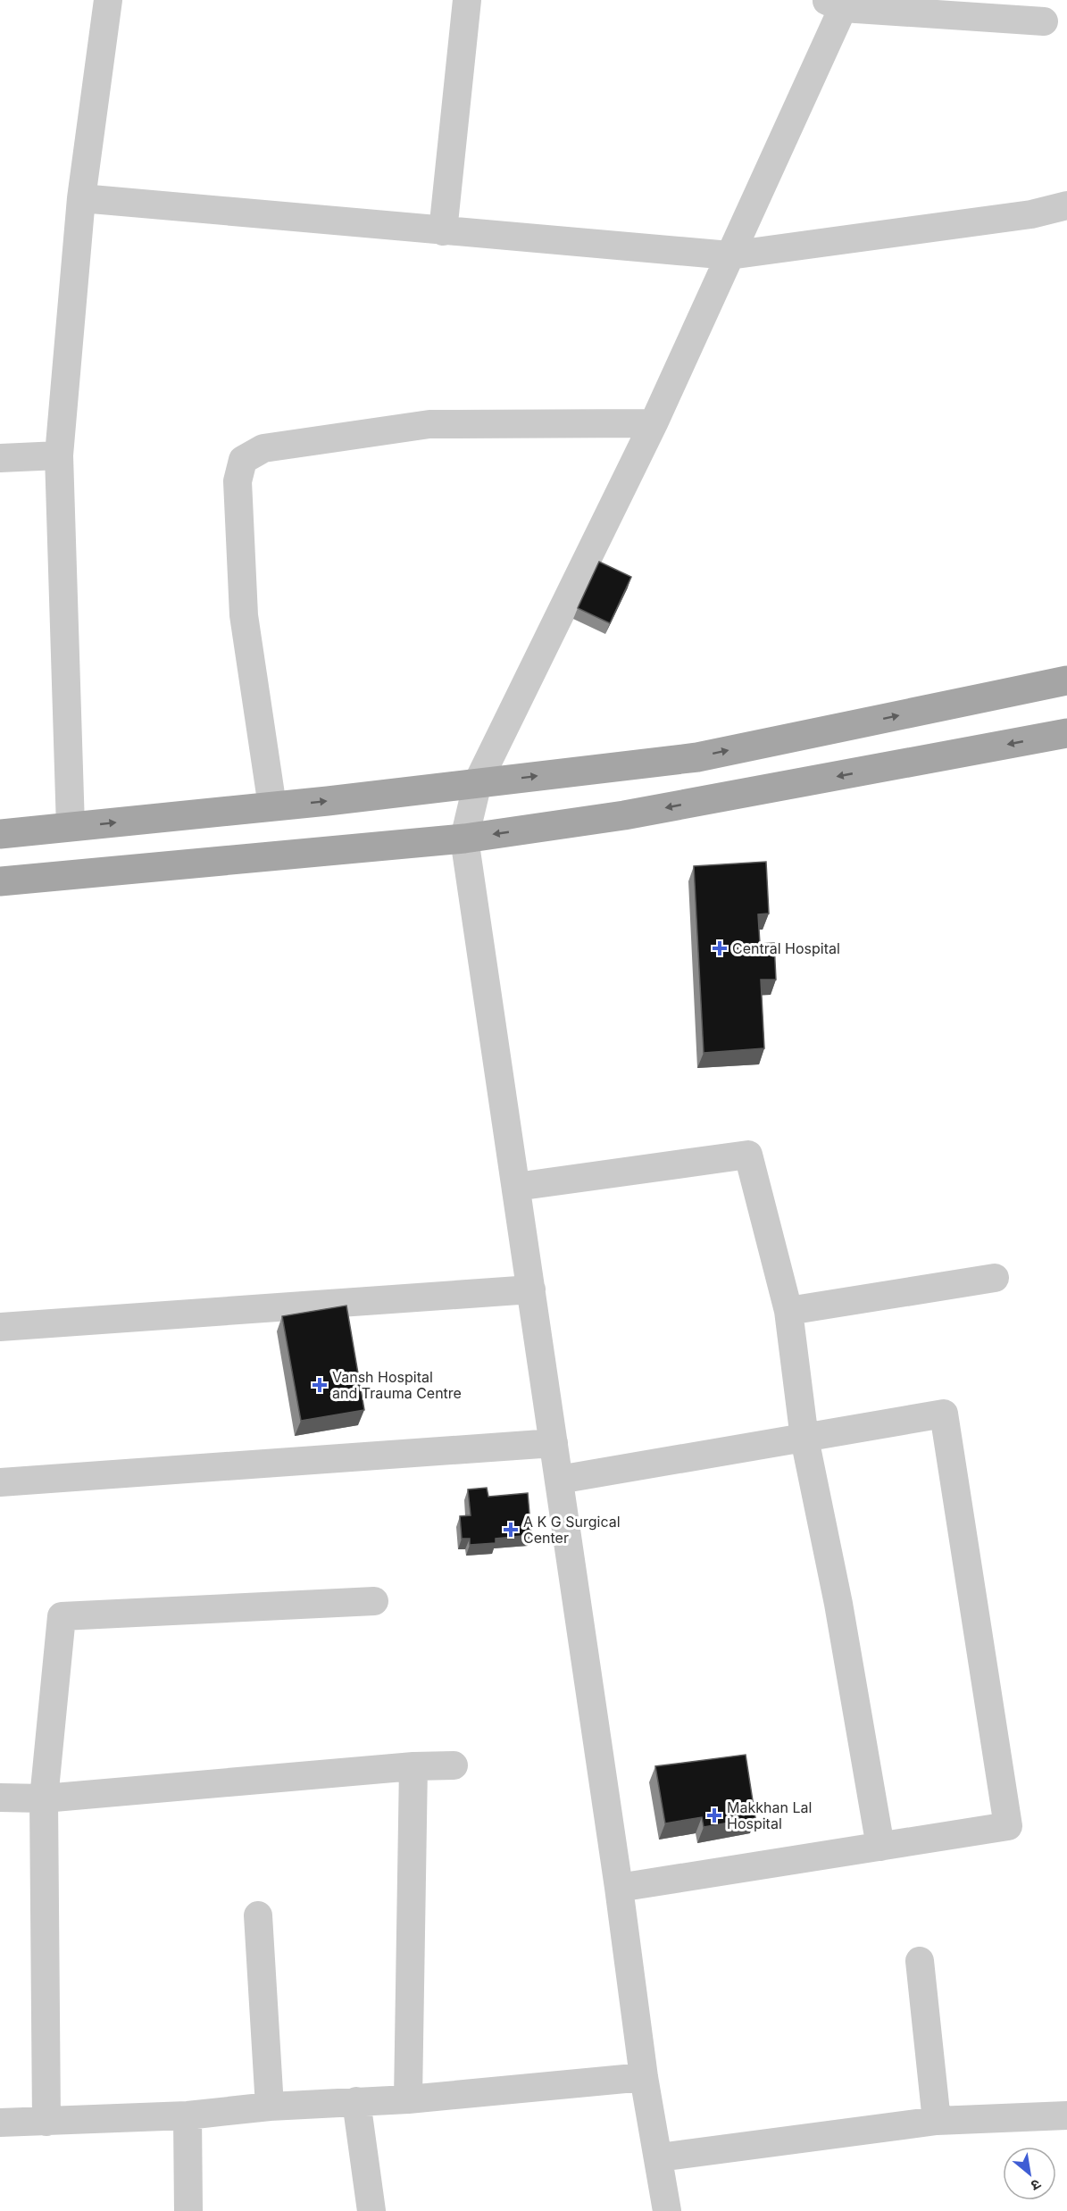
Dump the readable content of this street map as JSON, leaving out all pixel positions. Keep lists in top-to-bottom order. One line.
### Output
{"places":{"health":["Central Hospital","Vansh Hospital and Trauma Centre","A K G Surgical Center","Makkhan Lal Hospital"]},"north":"bottom right"}
